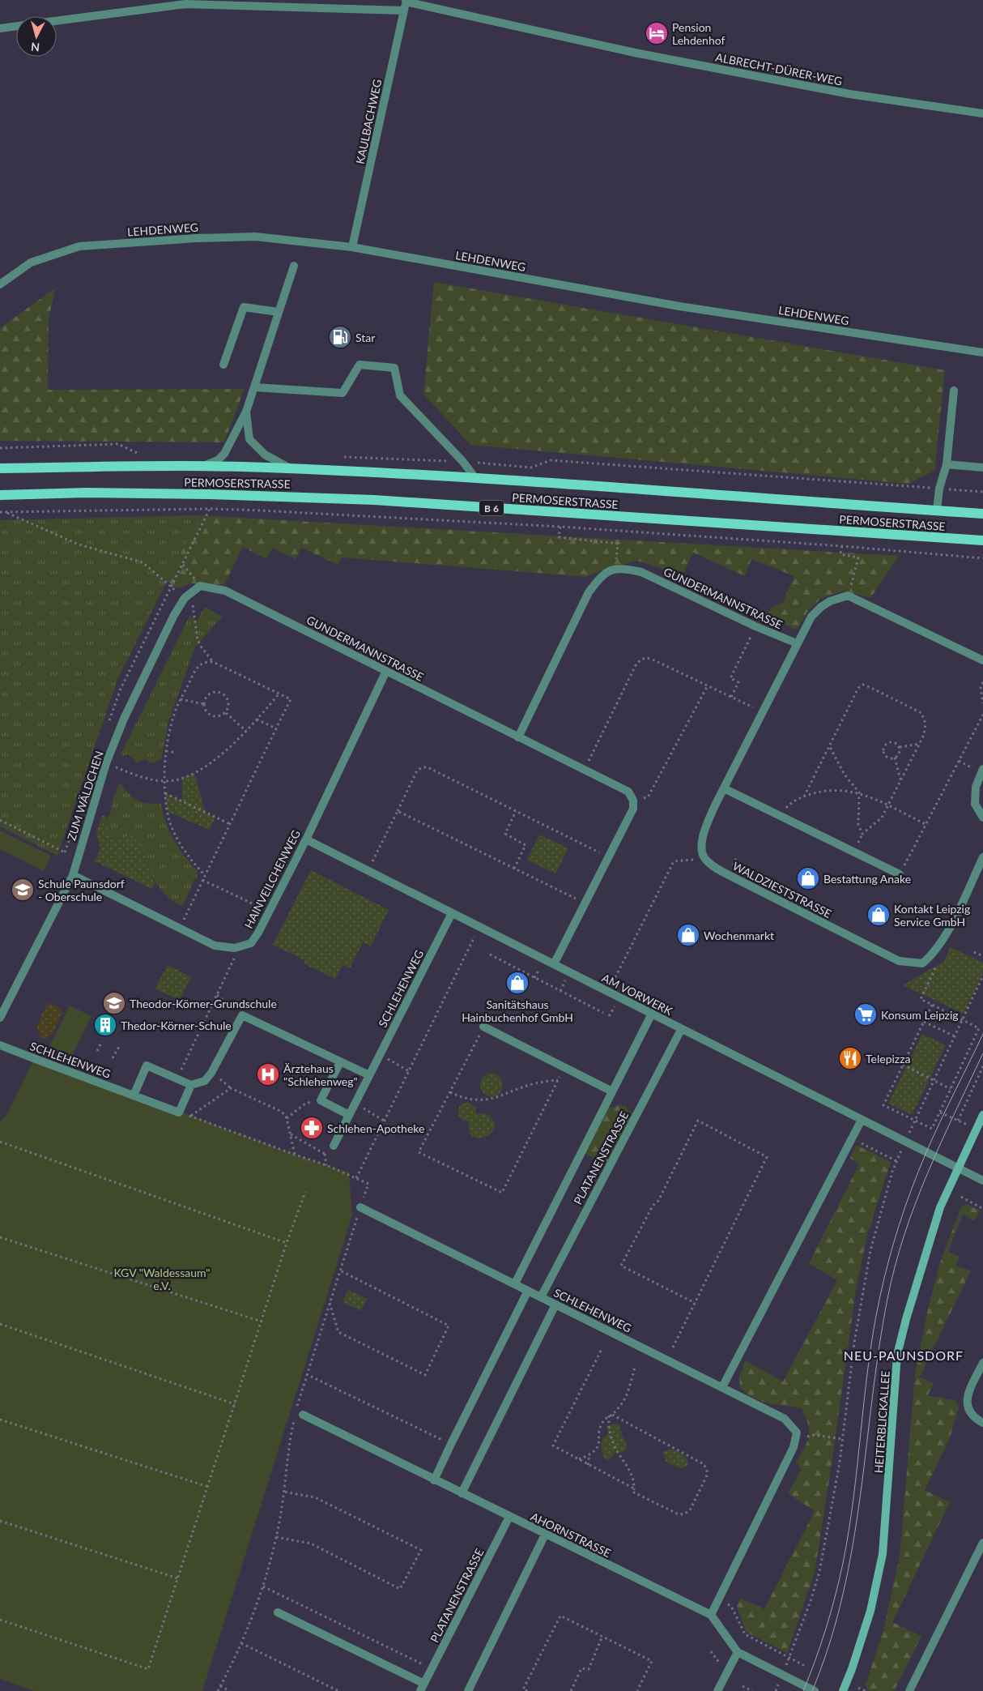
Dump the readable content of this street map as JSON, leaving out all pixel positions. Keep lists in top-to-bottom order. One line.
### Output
{"streets":{"main road":["PERMOSERSTRASSE","B 6","HEITERBLICKALLEE"],"street":["ALBRECHT-DÜRER-WEG","KAULBACHWEG","LEHDENWEG","GUNDERMANNSTRASSE","ZUM WÄLDCHEN","HAINVEILCHENWEG","WALDZIESTSTRASSE","SCHLEHENWEG","AM VORWERK","PLATANENSTRASSE","AHORNSTRASSE"]},"crossings":[["ALBRECHT-DÜRER-WEG","KAULBACHWEG"],["KAULBACHWEG","LEHDENWEG"],["GUNDERMANNSTRASSE","ZUM WÄLDCHEN"],["GUNDERMANNSTRASSE","HAINVEILCHENWEG"],["ZUM WÄLDCHEN","HAINVEILCHENWEG"],["HAINVEILCHENWEG","AM VORWERK"],["SCHLEHENWEG","AM VORWERK"],["SCHLEHENWEG","PLATANENSTRASSE"],["AM VORWERK","PLATANENSTRASSE"],["AM VORWERK","HEITERBLICKALLEE"],["PLATANENSTRASSE","AHORNSTRASSE"]],"districts":["NEU-PAUNSDORF"],"parks":["KGV \"Waldessaum\" e.V."],"places":{"hotel":["Pension Lehdenhof"],"fuel station":["Star"],"shop":["Bestattung Anake","Kontakt Leipzig Service GmbH","Wochenmarkt","Sanitätshaus Hainbuchenhof GmbH"],"school or university":["Schule Paunsdorf - Oberschule","Theodor-Körner-Grundschule"],"supermarket":["Konsum Leipzig"],"building":["Thedor-Körner-Schule"],"restaurant":["Telepizza"],"hospital":["Ärztehaus \"Schlehenweg\""],"pharmacy":["Schlehen-Apotheke"]},"north":"bottom"}
